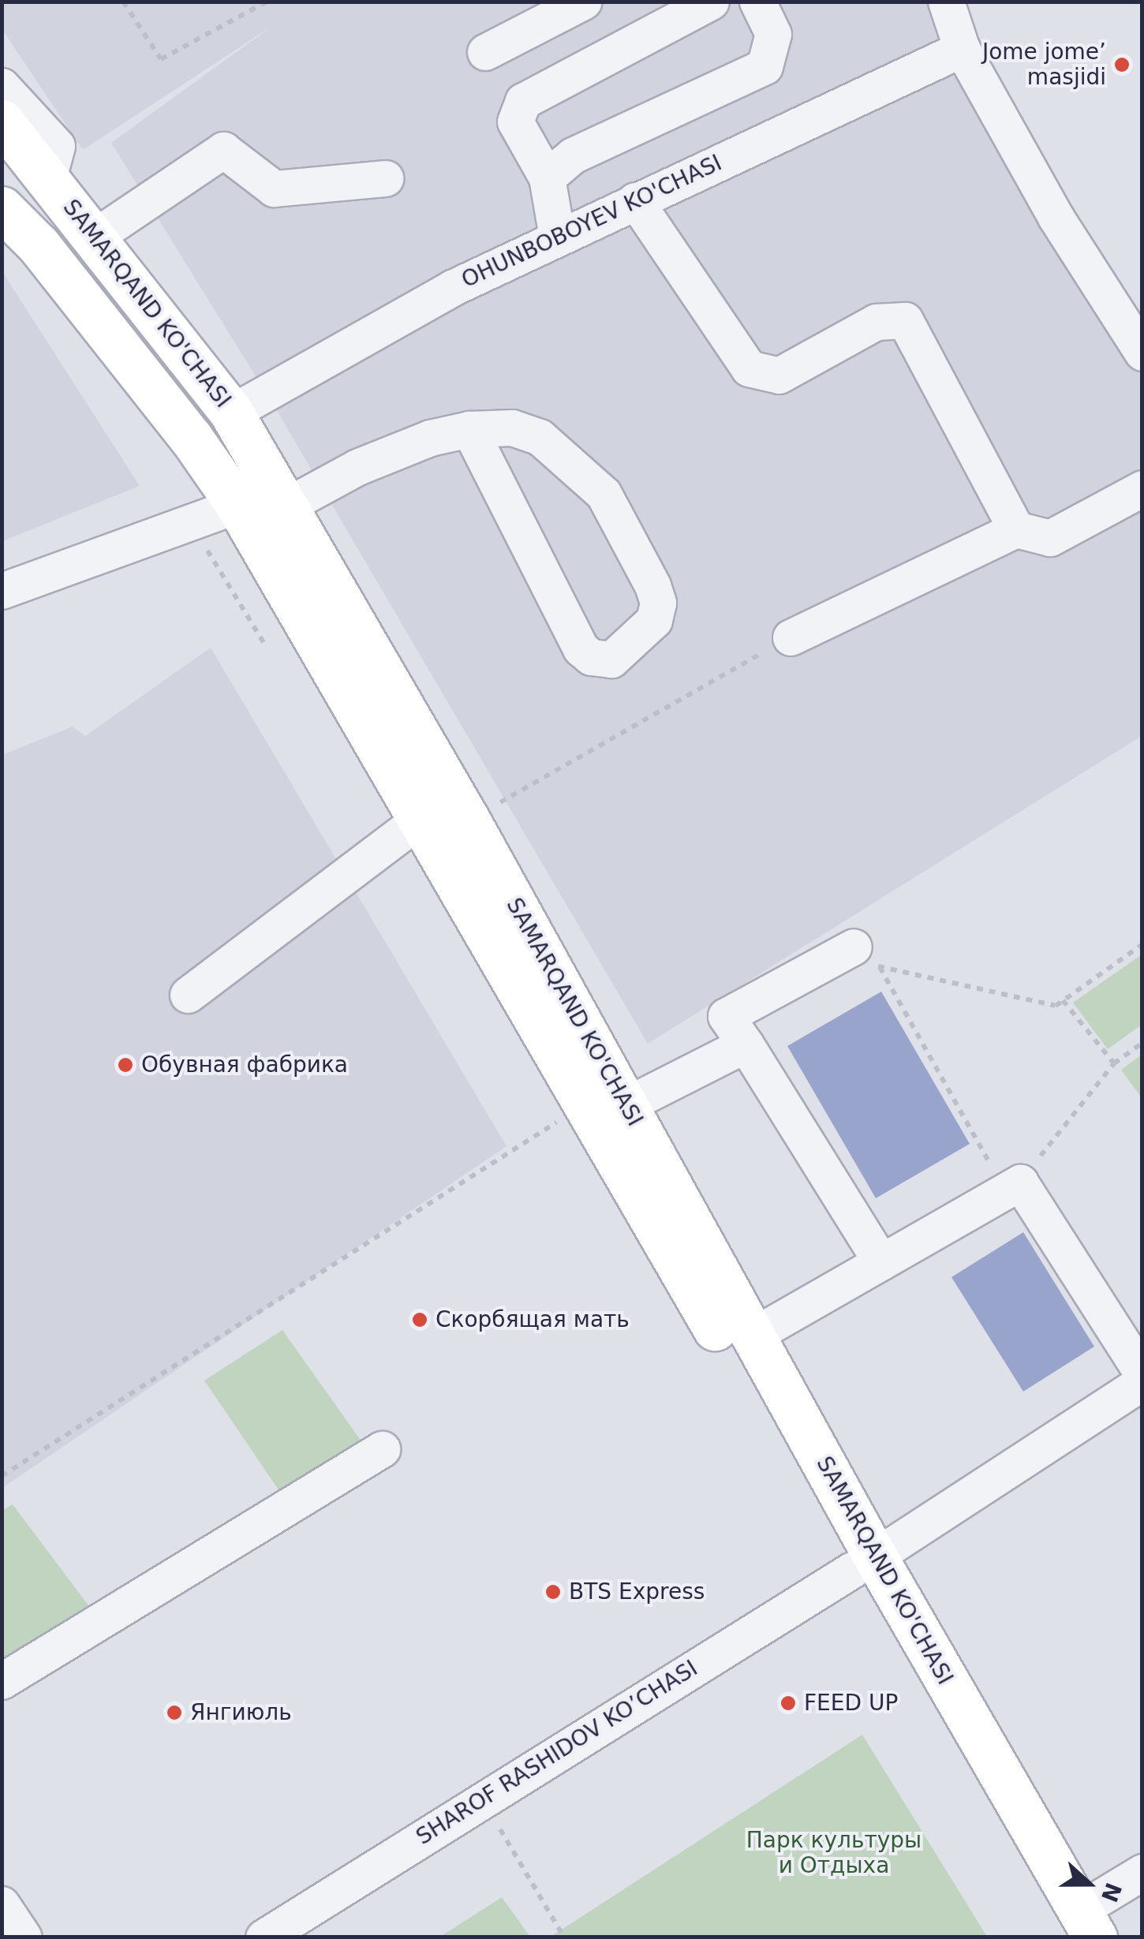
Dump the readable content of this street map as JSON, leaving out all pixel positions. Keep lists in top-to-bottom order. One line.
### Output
{"streets":{"main road":["SAMARQAND KO'CHASI"],"street":["OHUNBOBOYEV KO'CHASI","SHAROF RASHIDOV KO’CHASI"]},"crossings":[["OHUNBOBOYEV KO'CHASI","SAMARQAND KO'CHASI"],["SAMARQAND KO'CHASI","SHAROF RASHIDOV KO’CHASI"]],"parks":["Парк культуры и Отдыха"],"places":["Jome jome’ masjidi","Обувная фабрика","Скорбящая мать","BTS Express","FEED UP","Янгиюль"],"north":"right"}
